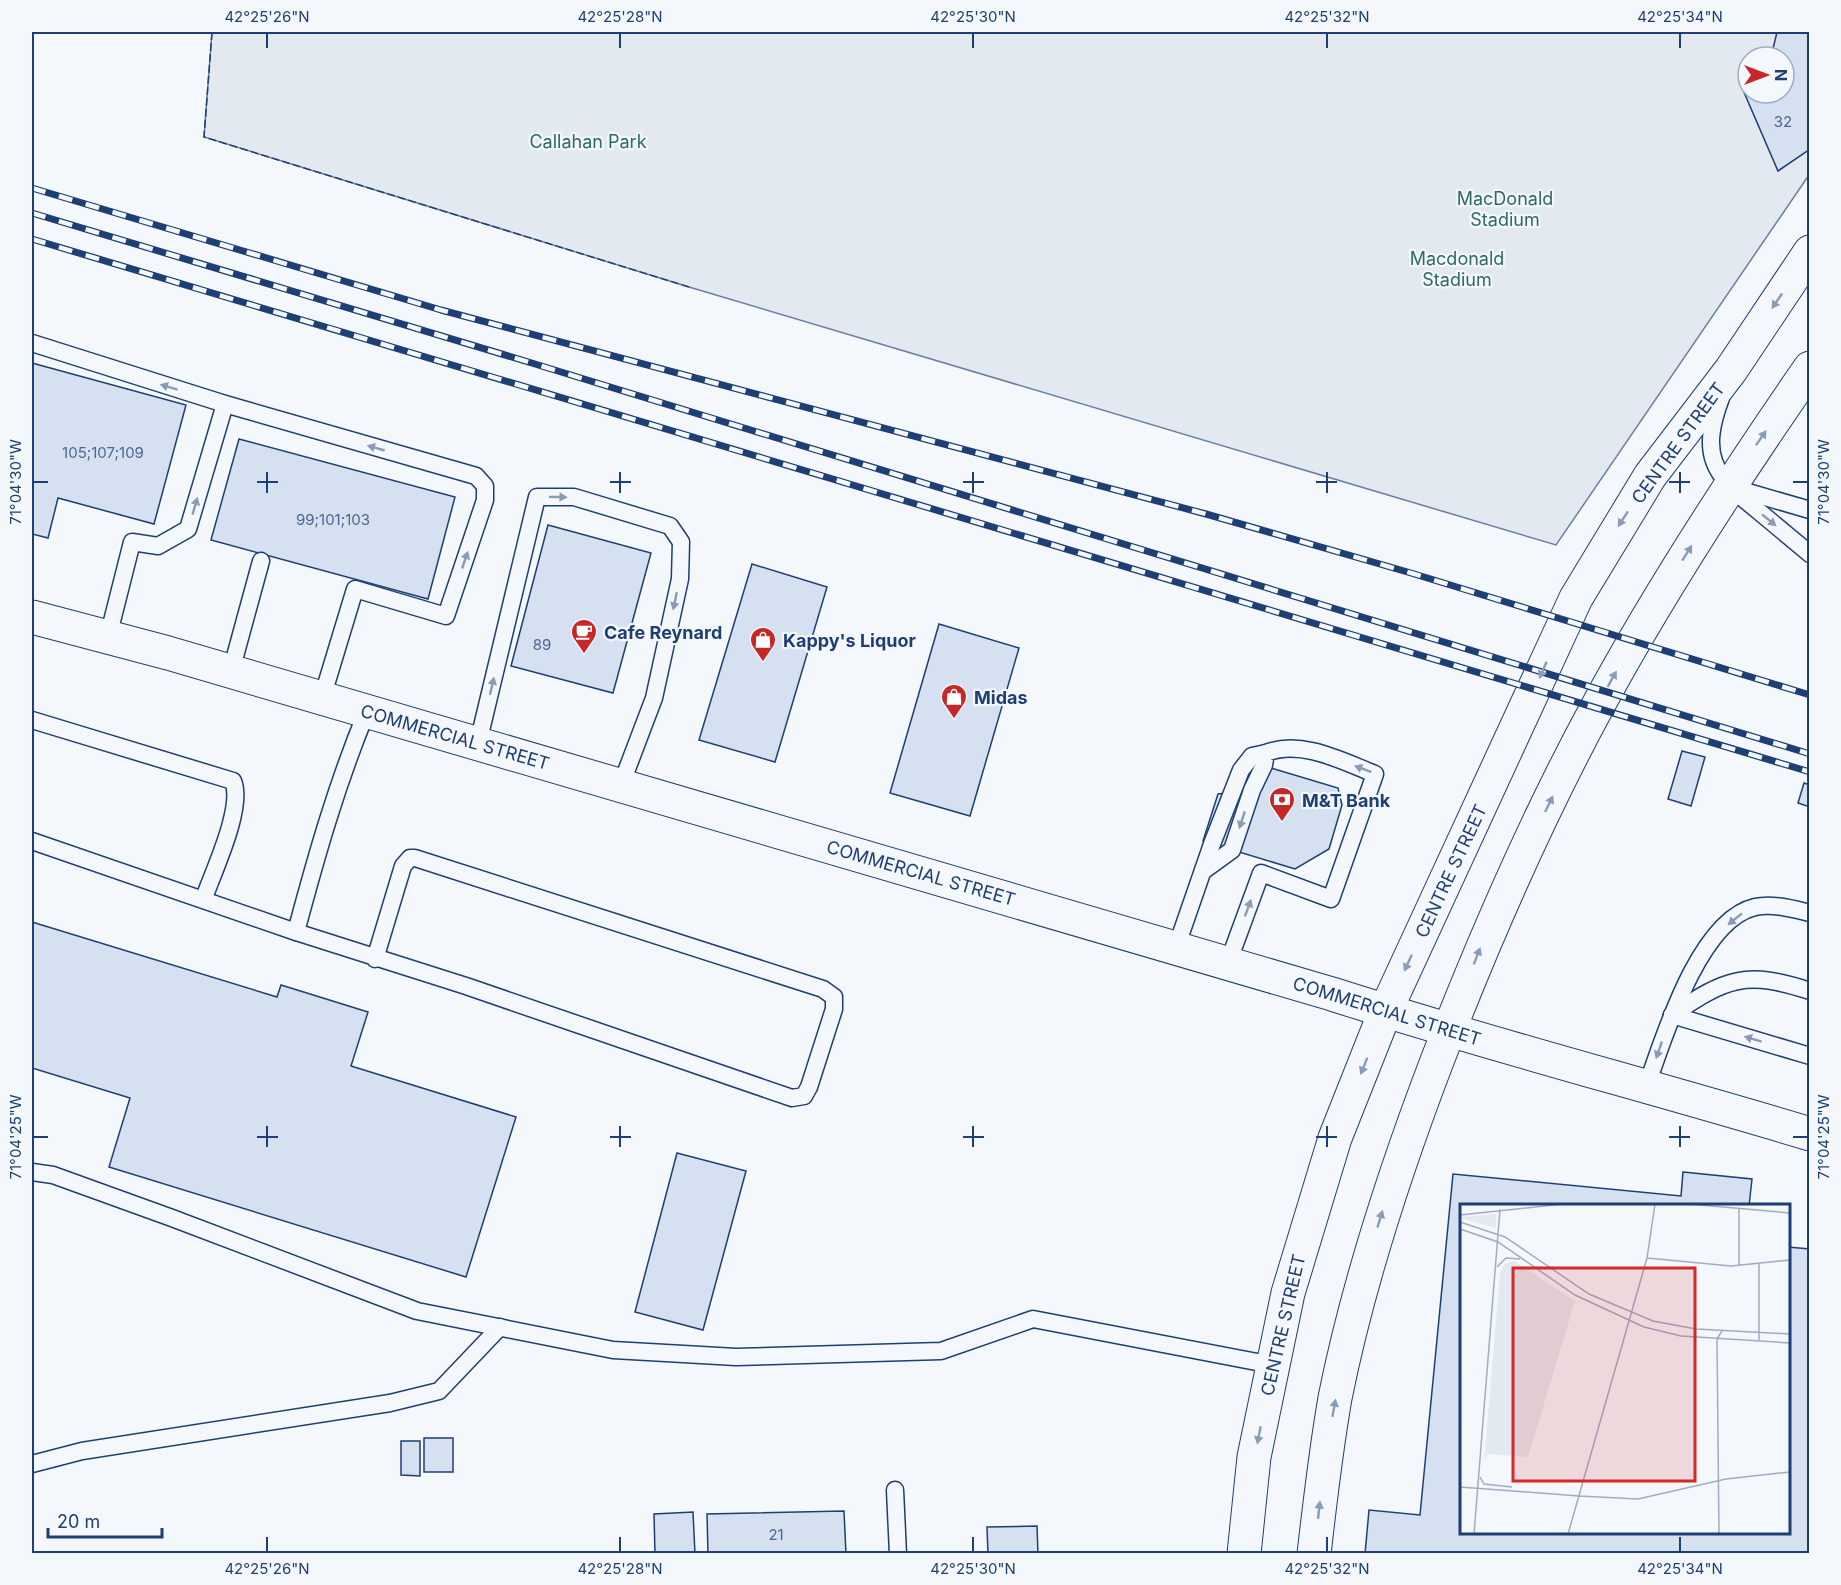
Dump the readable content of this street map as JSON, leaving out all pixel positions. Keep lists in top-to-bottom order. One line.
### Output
{"streets":{"main road":["CENTRE STREET","COMMERCIAL STREET"]},"crossings":[["CENTRE STREET","COMMERCIAL STREET"]],"parks":["Callahan Park","MacDonald Stadium","Macdonald Stadium"],"places":{"cafe":["Cafe Reynard"],"shop":["Kappy's Liquor","Midas"],"bank":["M&T Bank"]},"house_numbers":["32","105;107;109","99;101;103","89","21"],"scale_bar":"20 m","north":"right","coordinates":["42°25'26\"N","42°25'28\"N","42°25'30\"N","42°25'32\"N","42°25'34\"N","71°04'30\"W","71°04'25\"W"]}
